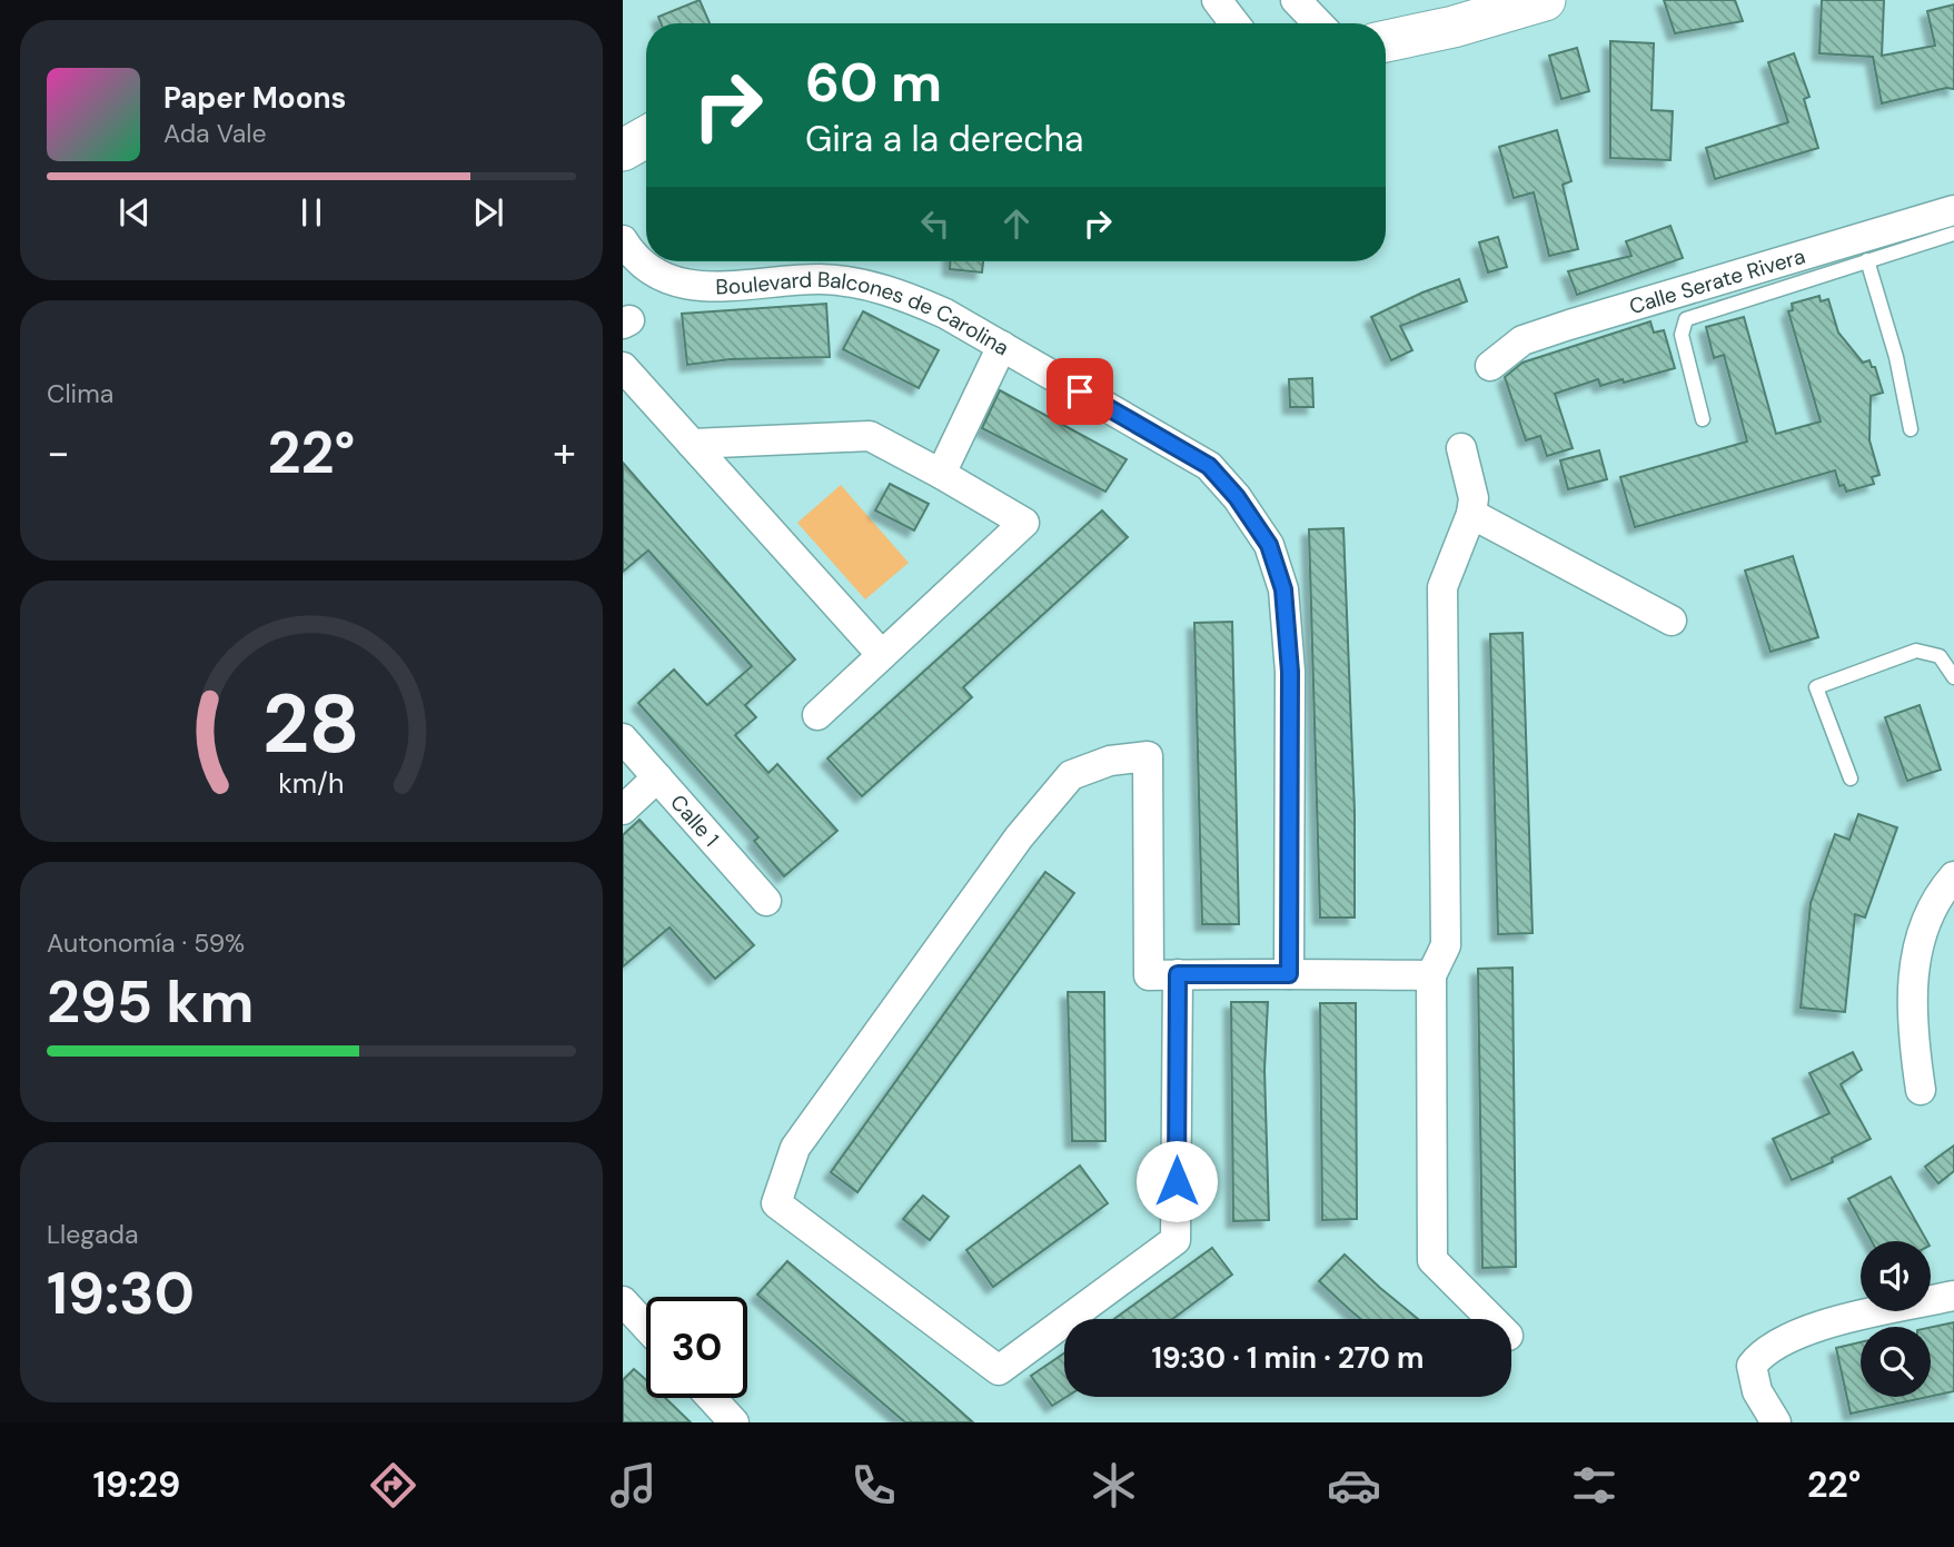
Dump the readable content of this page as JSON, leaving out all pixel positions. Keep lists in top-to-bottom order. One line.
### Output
{"streets":{"street":["Calle Serate Rivera","Boulevard Balcones de Carolina","Calle 1"]},"page":{"turn":["60 m","Gira a la derecha"],"song":["Paper Moons","Ada Vale"],"tile":["Clima",["Autonomía · 59%","295 km"],["Llegada","19:30"]],"heat":["−","22°","+"],"limit":"30","trip":"19:30 · 1 min · 270 m","tabs":["19:29","22°"],"gauge":["28","km/h"]}}
